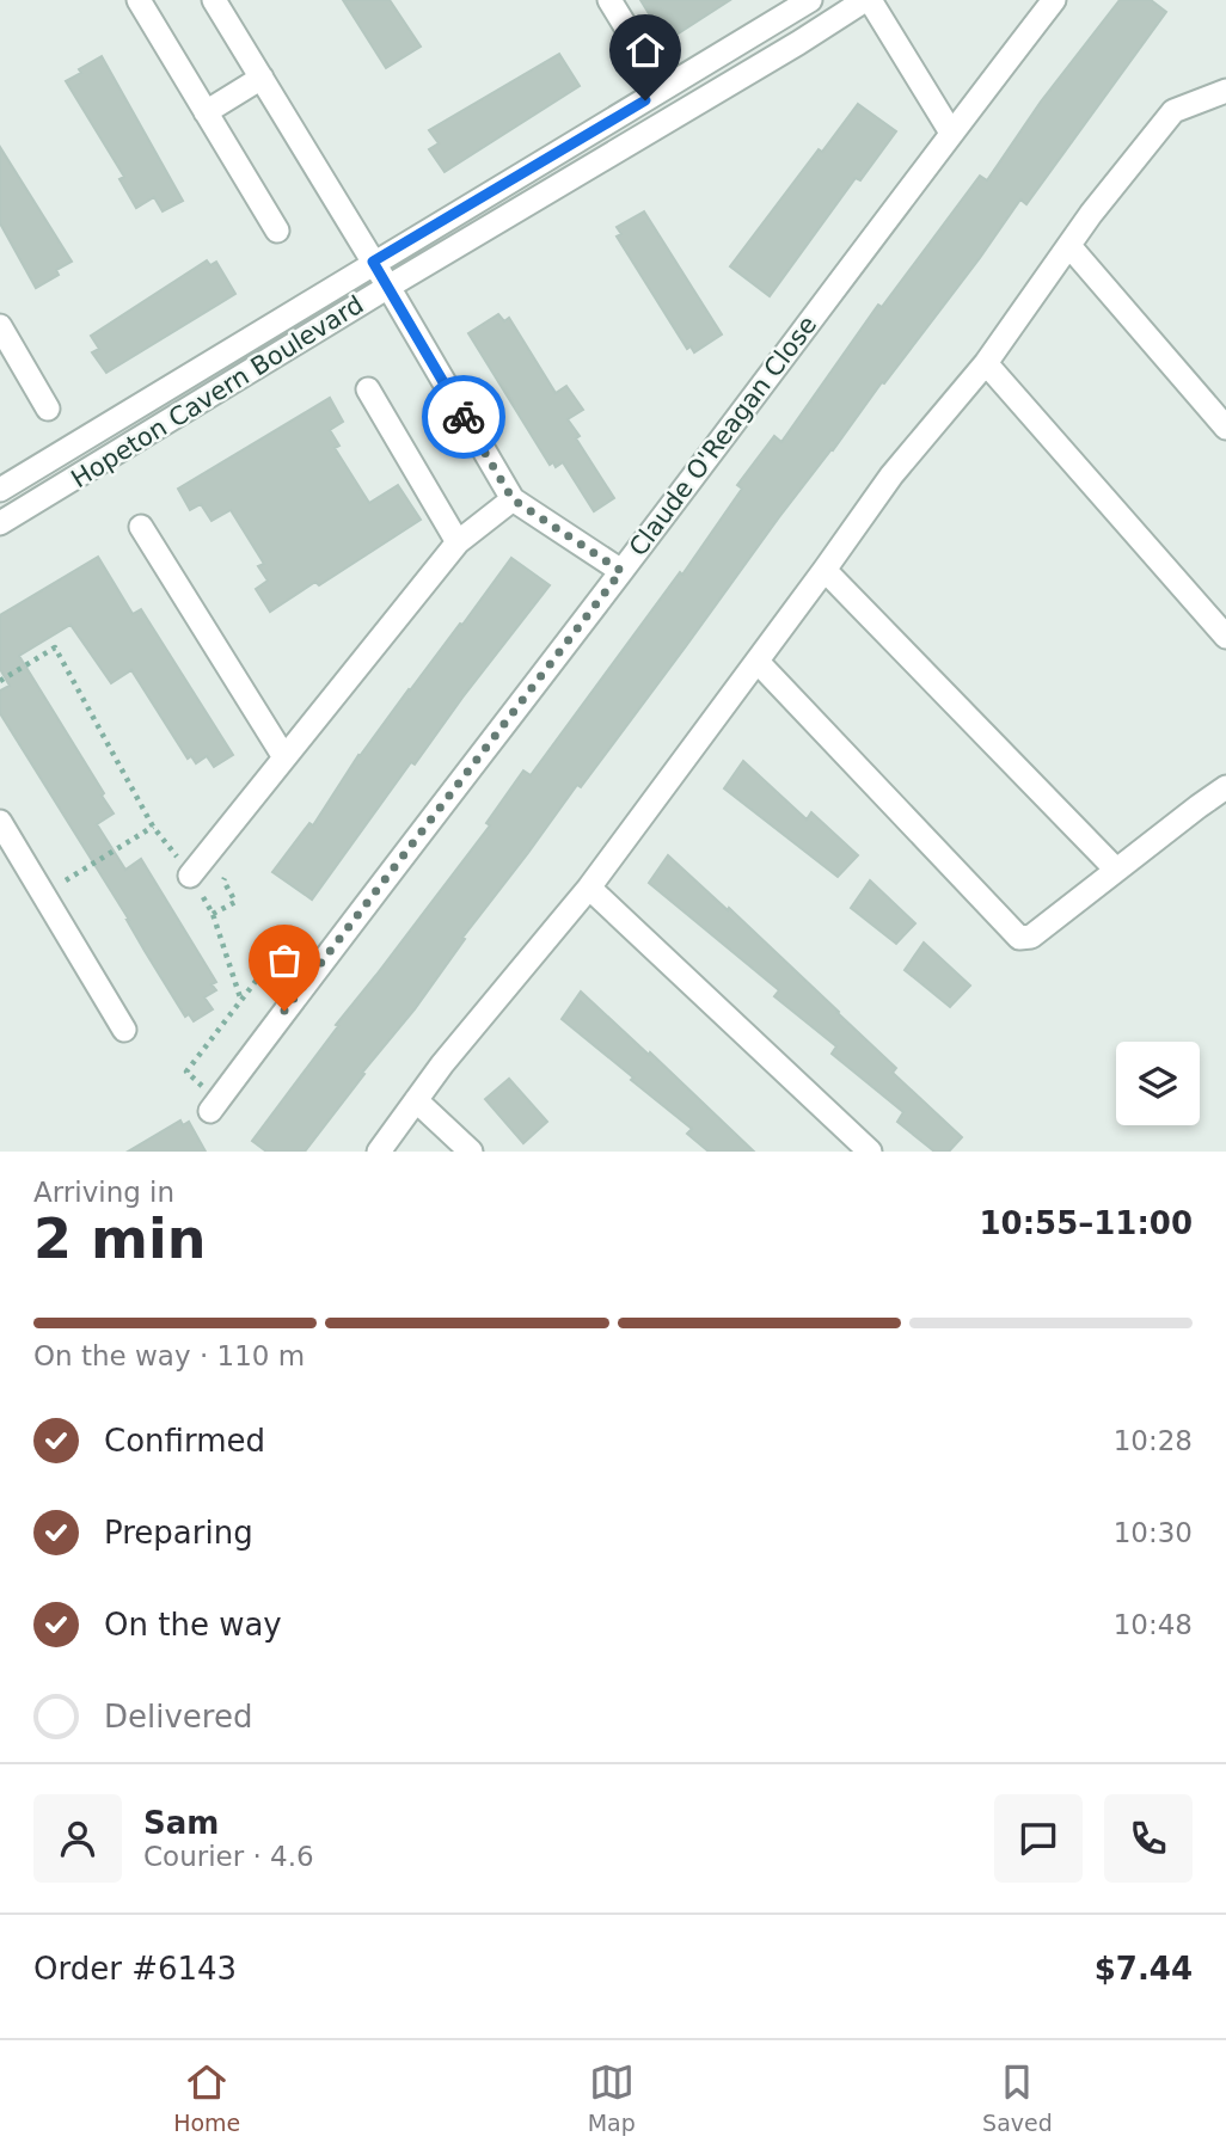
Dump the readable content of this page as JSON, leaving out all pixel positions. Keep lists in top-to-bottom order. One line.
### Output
{"streets":{"street":["Hopeton Cavern Boulevard","Claude O'Reagan Close"]},"page":{"heading":["2 min","Arriving in","10:55–11:00"],"panel":["Sam","Courier · 4.6","Order #6143","$7.44"],"bar":"On the way · 110 m","list":[["Confirmed","10:28"],["Preparing","10:30"],["On the way","10:48"],"Delivered"],"tabs":["Home","Map","Saved"]}}
